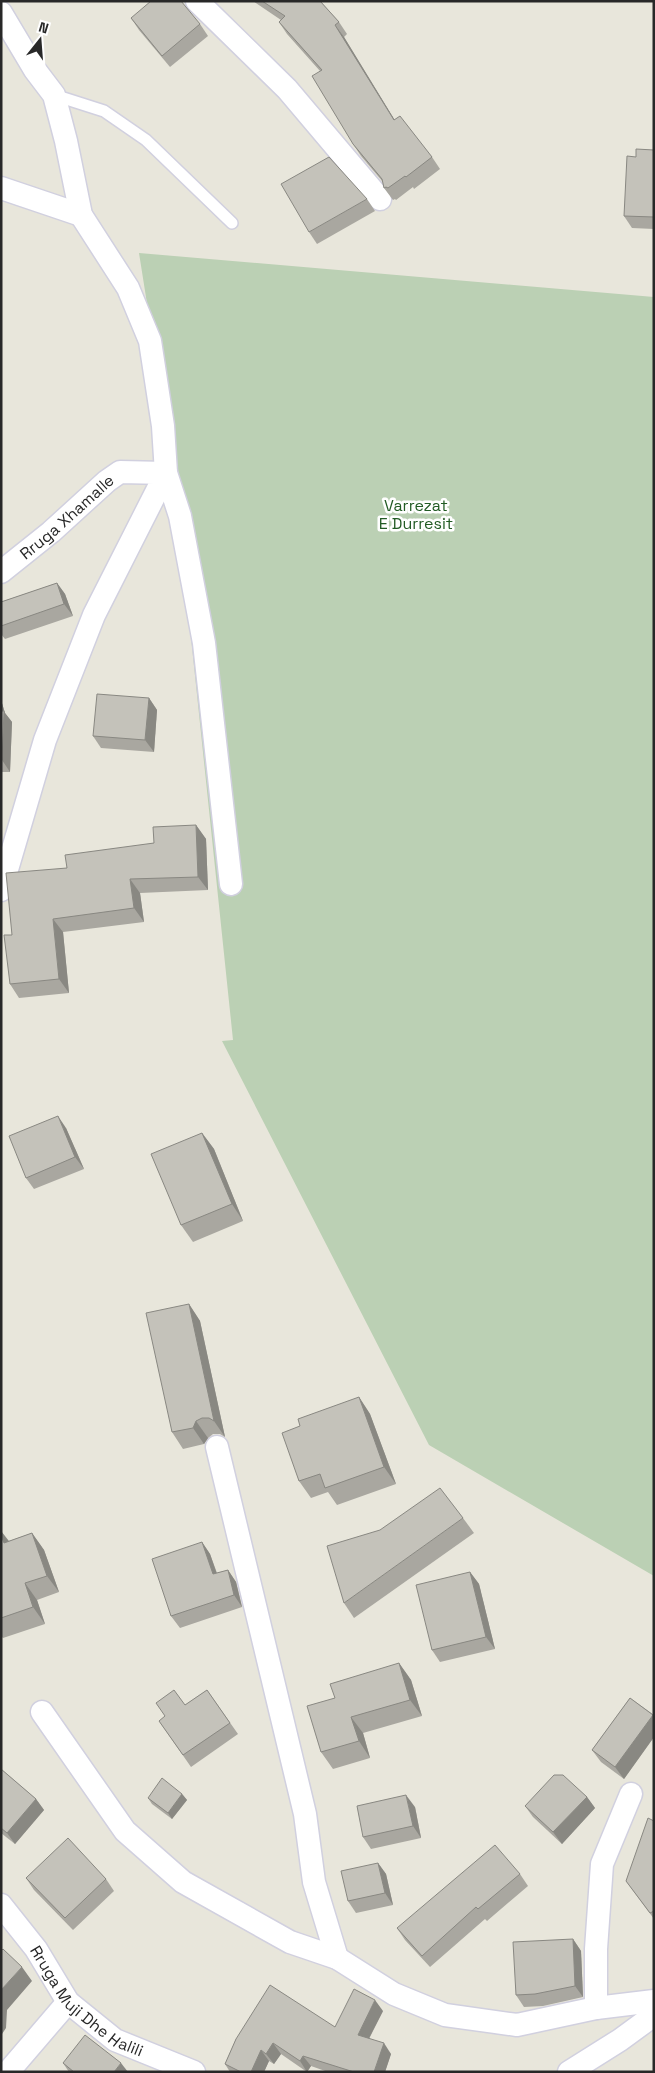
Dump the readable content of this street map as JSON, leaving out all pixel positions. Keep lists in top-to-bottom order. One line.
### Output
{"streets":{"street":["Rruga Xhamalle","Rruga Muji Dhe Halili"]},"parks":["Varrezat E Durresit"],"north":"top"}
